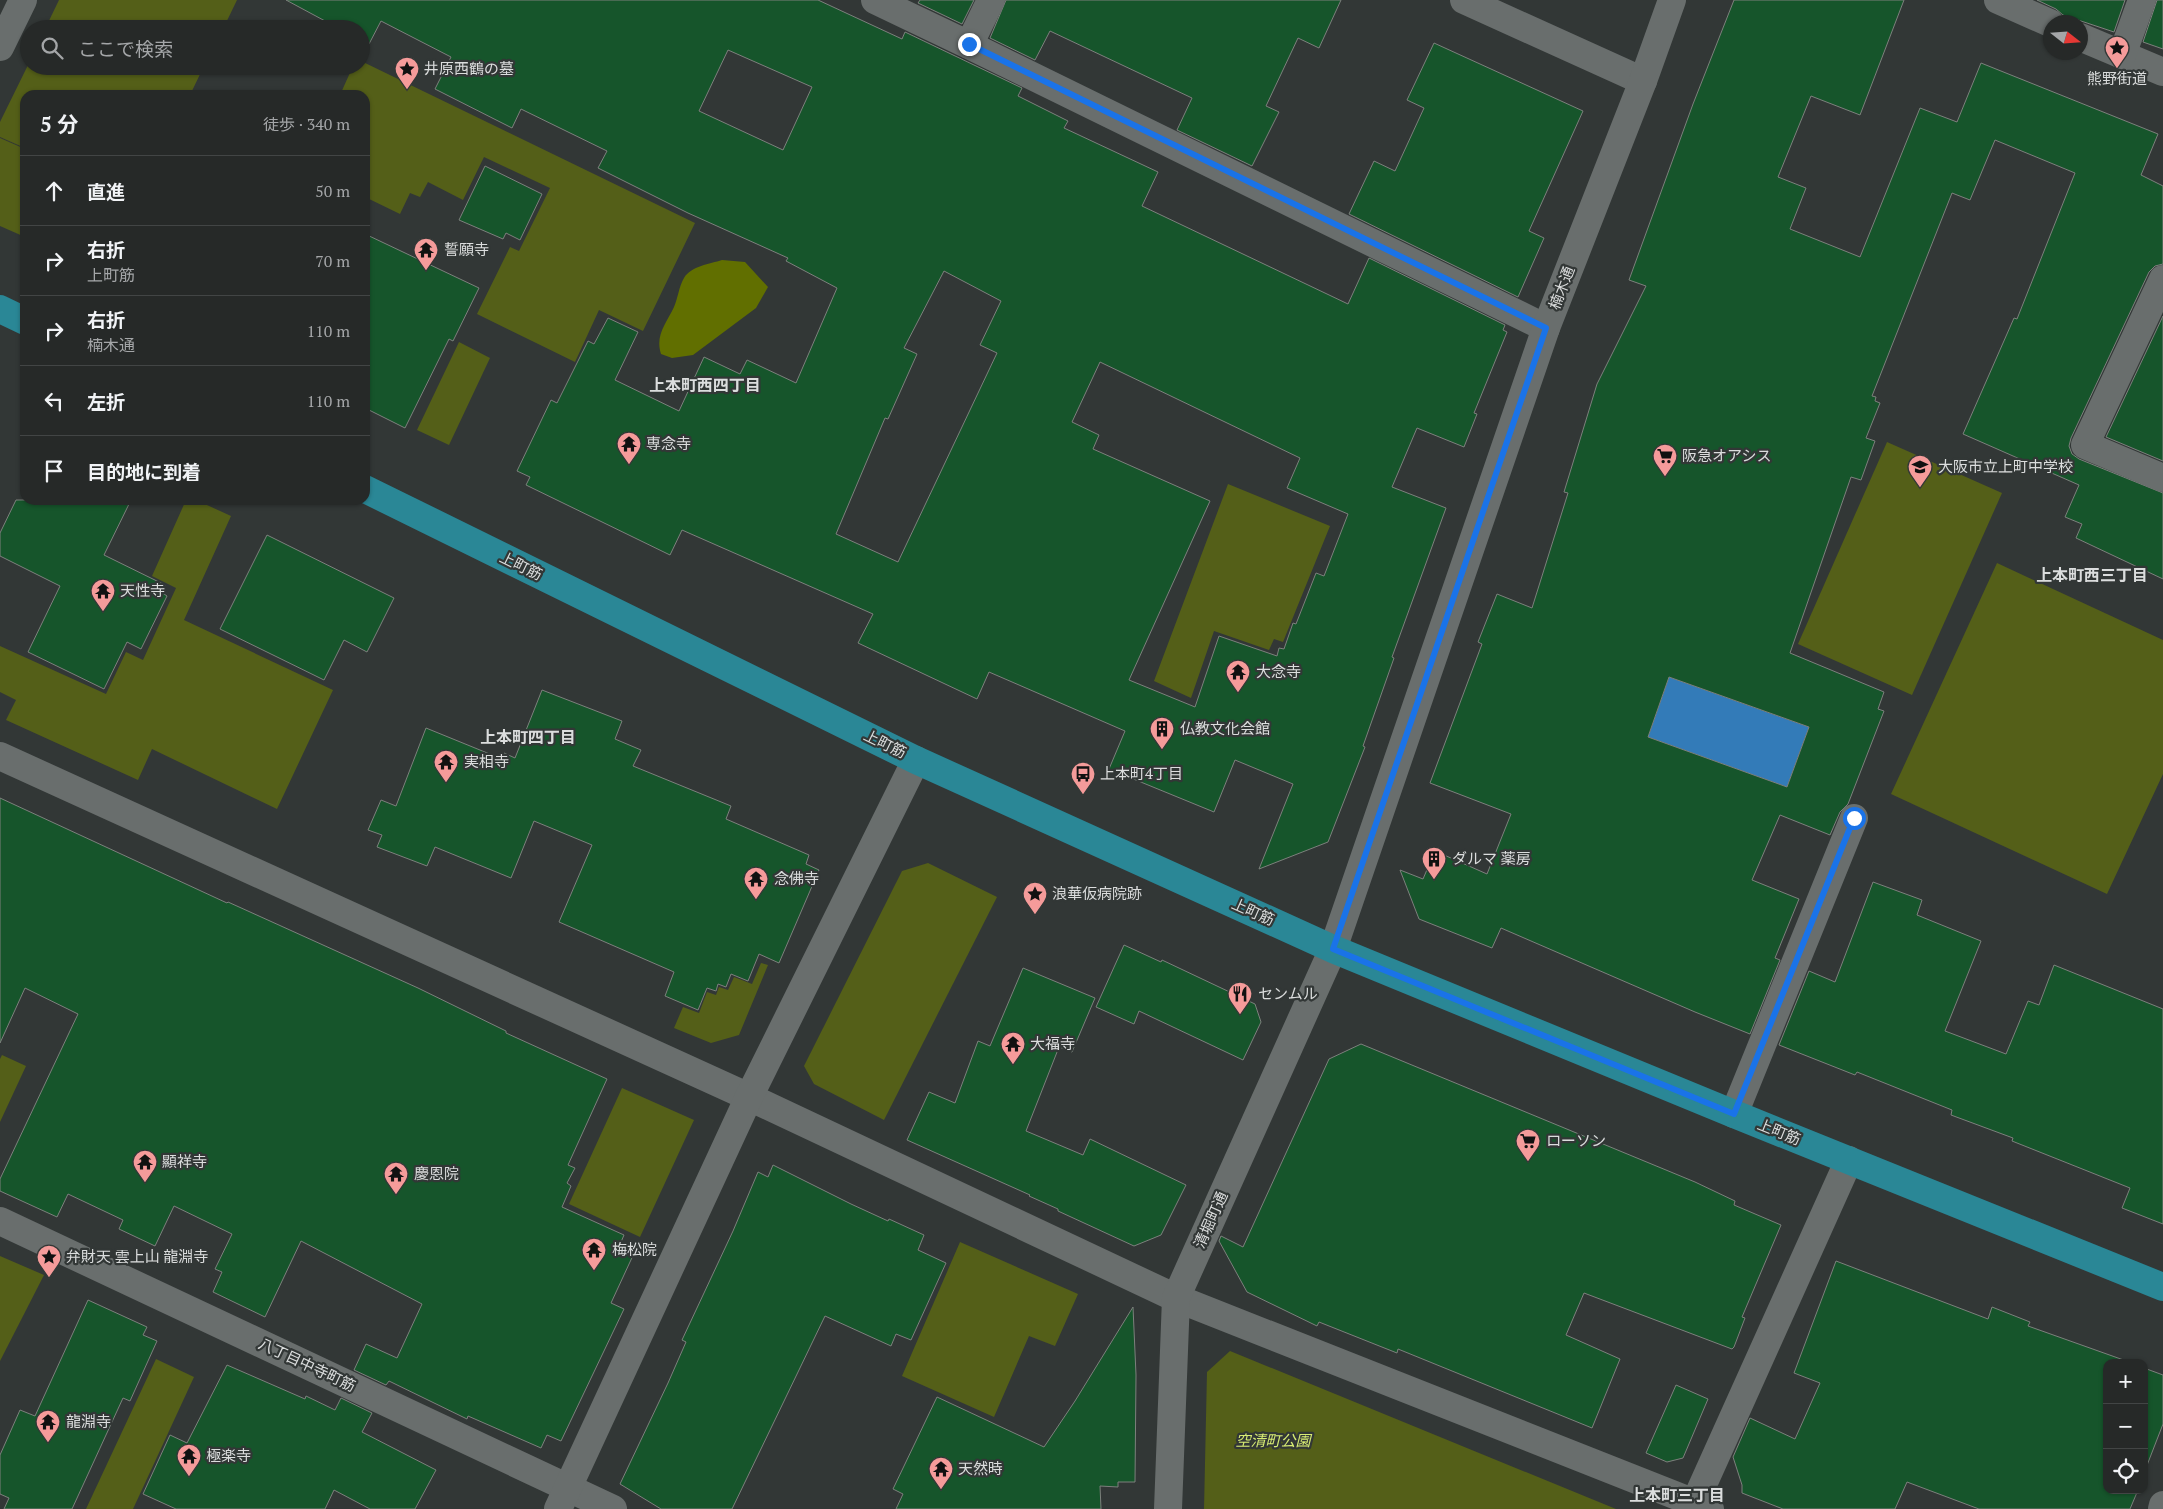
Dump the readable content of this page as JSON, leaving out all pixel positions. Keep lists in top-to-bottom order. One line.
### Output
{"streets":{"main road":["上町筋"],"street":["楠木通","清堀町通","八丁目中寺町筋"]},"crossings":[["楠木通","上町筋"],["楠木通","清堀町通"],["上町筋","清堀町通"]],"districts":["上本町西四丁目","上本町西三丁目","上本町四丁目","上本町三丁目"],"parks":["空清町公園"],"places":{"place":["熊野街道","井原西鶴の墓","浪華仮病院跡","弁財天 雲上山 龍淵寺"],"temple":["誓願寺","専念寺","天性寺","大念寺","実相寺","念佛寺","大福寺","顯祥寺","慶恩院","梅松院","龍淵寺","極楽寺","天然時"],"supermarket":["阪急オアシス","ローソン"],"school or university":["大阪市立上町中学校"],"building":["仏教文化会館","ダルマ 薬房"],"bus stop":["上本町4丁目"],"restaurant":["センムル"]},"north":"right","page":{"search":"ここで検索","heading":["5 分","徒歩 · 340 m"],"list":[["直進","50 m"],["右折","上町筋","70 m"],["右折","楠木通","110 m"],["左折","110 m"],"目的地に到着"],"map_buttons":["+","−"]}}
